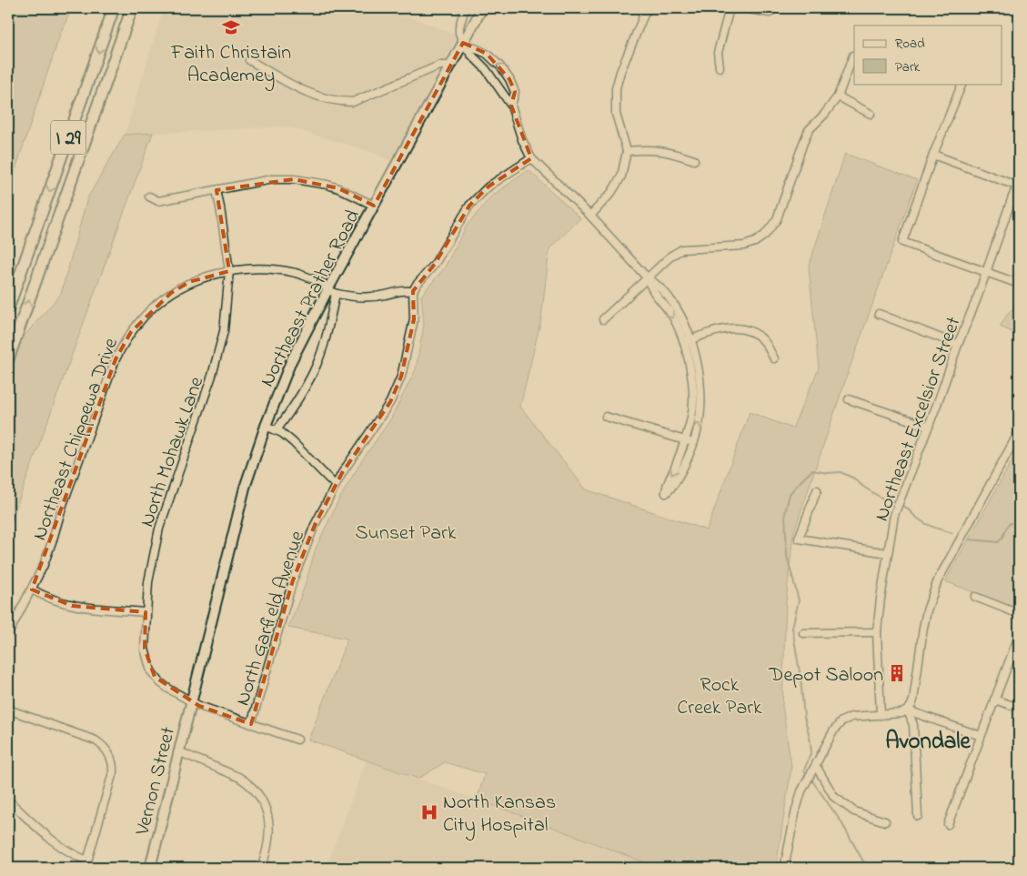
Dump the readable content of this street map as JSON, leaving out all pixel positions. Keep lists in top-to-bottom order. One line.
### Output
{"streets":{"highway":["I 29"],"main road":["Northeast Prather Road","Vernon Street"],"street":["Northeast Excelsior Street","Northeast Chippewa Drive","North Mohawk Lane","North Garfield Avenue"]},"crossings":[["Northeast Prather Road","Northeast Chippewa Drive"],["Northeast Prather Road","North Mohawk Lane"],["Northeast Prather Road","Vernon Street"],["Northeast Chippewa Drive","North Mohawk Lane"],["Northeast Chippewa Drive","North Garfield Avenue"],["North Mohawk Lane","North Garfield Avenue"],["North Mohawk Lane","Vernon Street"]],"districts":["Avondale"],"parks":["Sunset Park","Rock Creek Park"],"places":{"school or university":["Faith Christain Academey"],"building":["Depot Saloon"],"hospital":["North Kansas City Hospital"]},"legend":["Road","Park"]}
